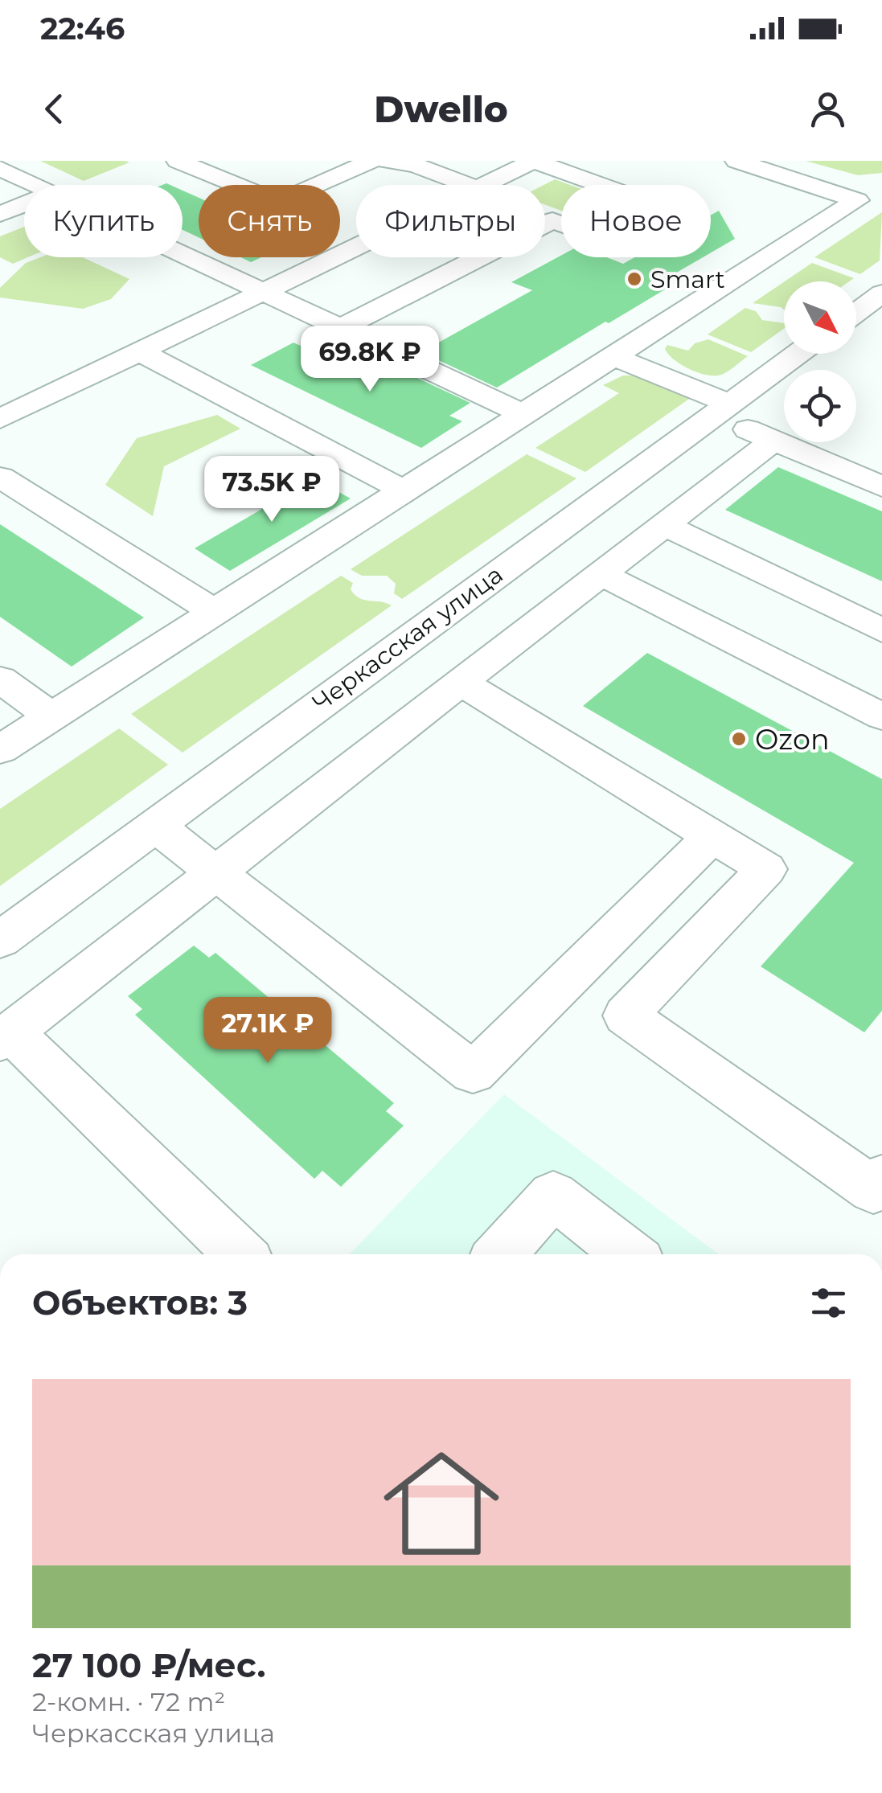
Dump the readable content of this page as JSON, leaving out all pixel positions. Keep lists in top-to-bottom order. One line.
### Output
{"streets":{"street":["Черкасская улица"]},"places":["Smart","Ozon"],"north":"bottom right","page":{"status":"22:46","header":"Dwello","chip":["Купить","Снять","Фильтры","Новое"],"price":["69.8K ₽","73.5K ₽","27.1K ₽"],"heading":"Объектов: 3","list":[{"name":"27 100 ₽/мес.","note":"2-комн. · 72 m² · Черкасская улица"}]}}
